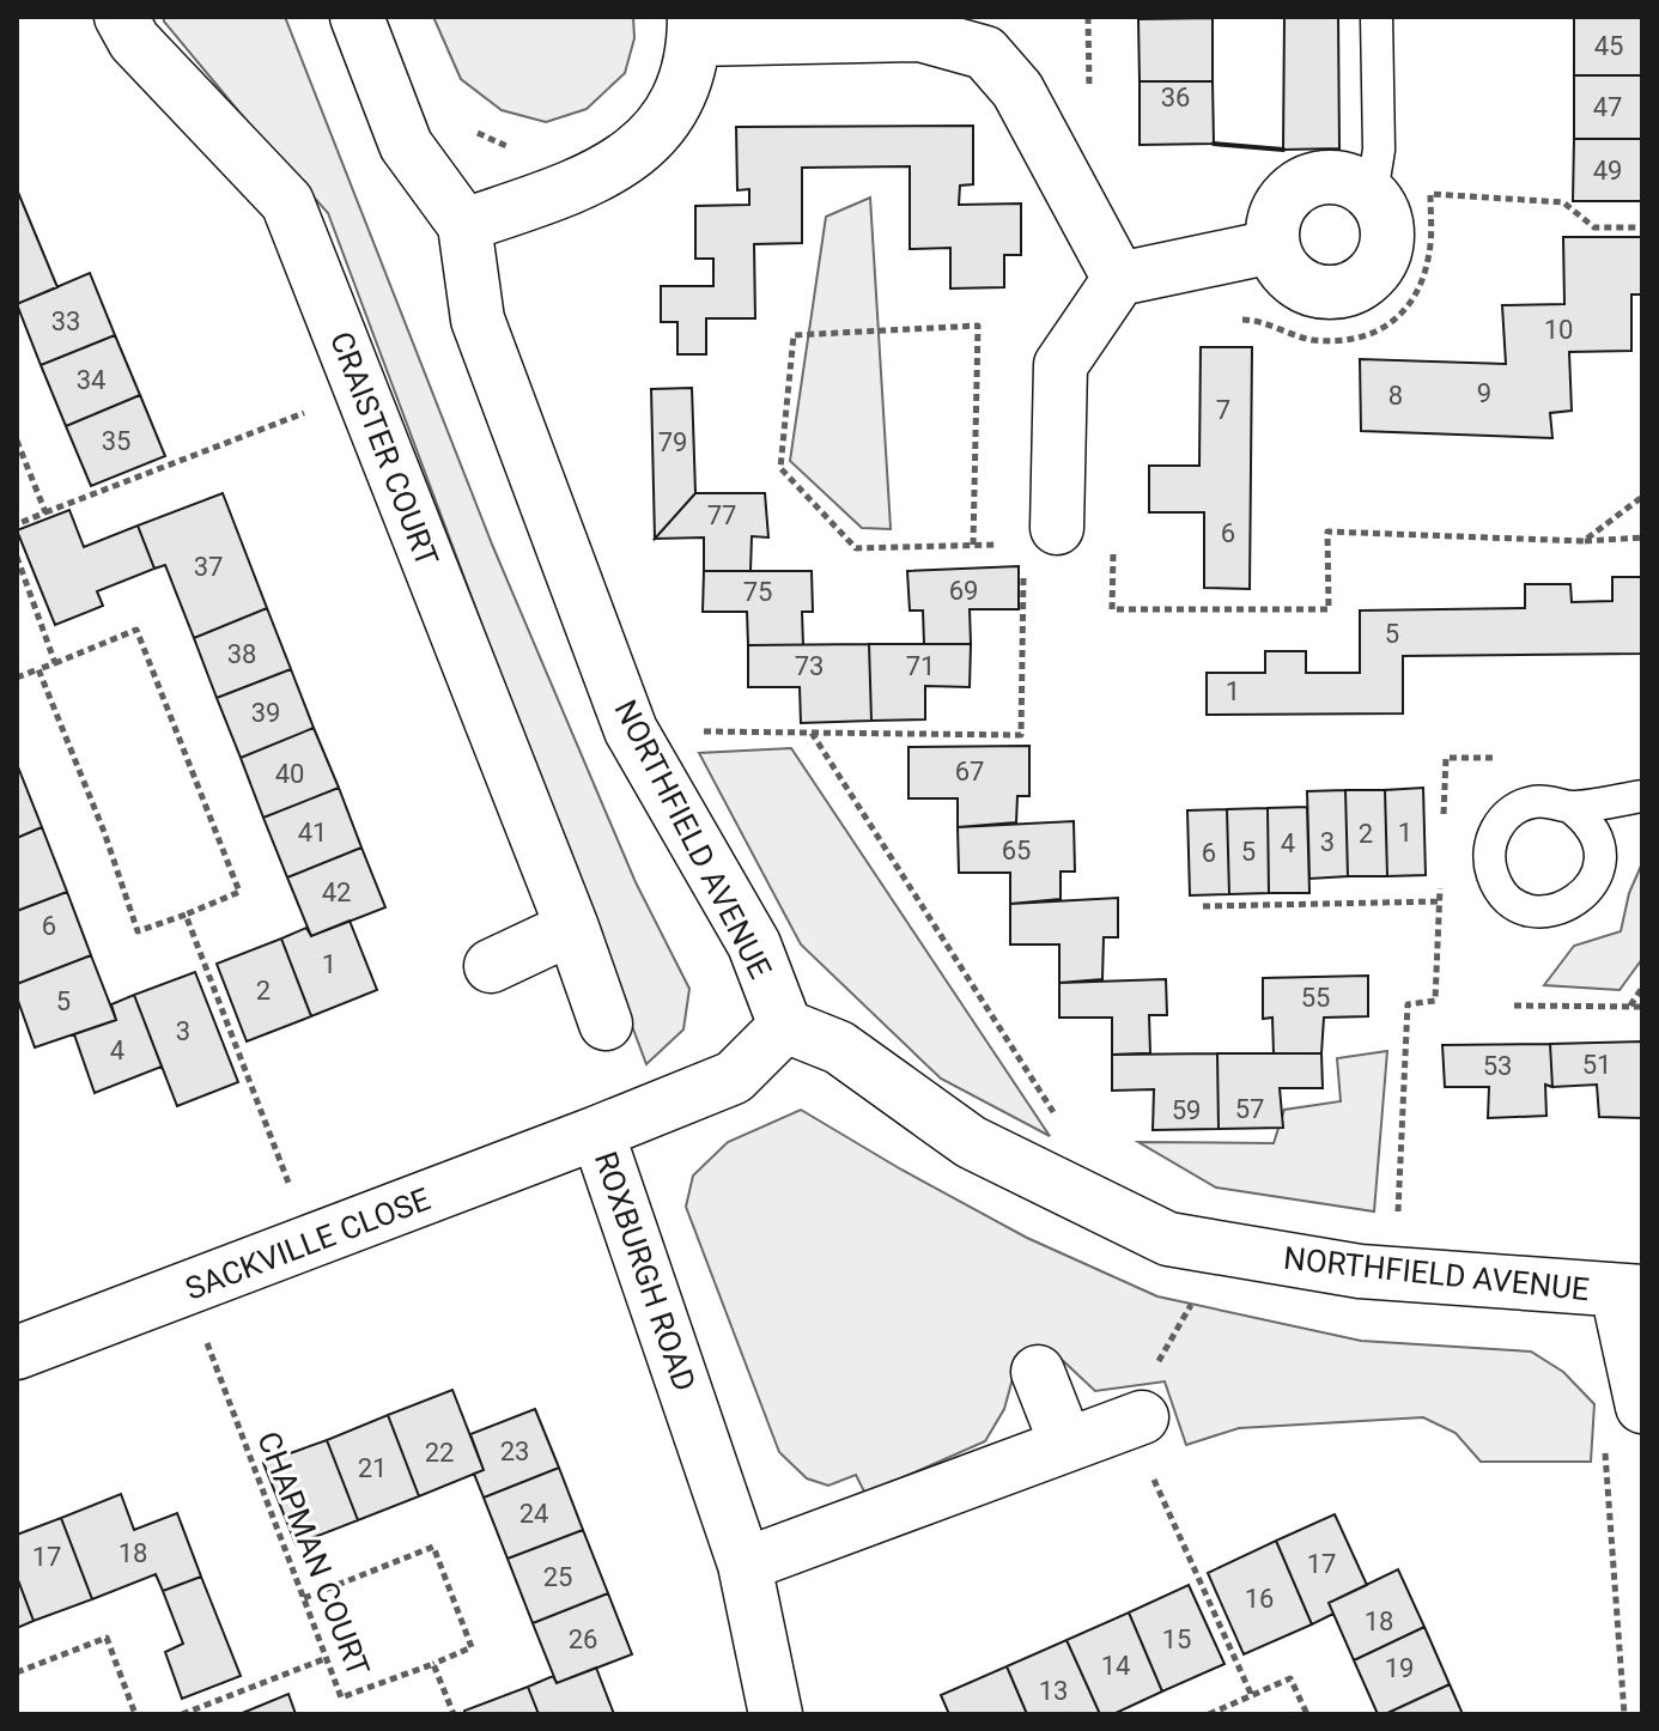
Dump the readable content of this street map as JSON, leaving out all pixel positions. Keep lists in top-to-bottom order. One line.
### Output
{"streets":{"street":["CRAISTER COURT","NORTHFIELD AVENUE","SACKVILLE CLOSE","ROXBURGH ROAD"],"path":["CHAPMAN COURT"]},"crossings":[["NORTHFIELD AVENUE","ROXBURGH ROAD"],["SACKVILLE CLOSE","ROXBURGH ROAD"],["SACKVILLE CLOSE","CHAPMAN COURT"]],"house_numbers":["45","36","47","49","33","10","34","9","8","7","35","79","77","6","37","69","75","5","38","73","71","1","39","67","40","41","1","2","3","4","65","5","6","42","6","1","2","55","5","3","4","51","53","57","59","23","22","21","24","18","17","17","25","16","18","26","15","14","19","13"]}
